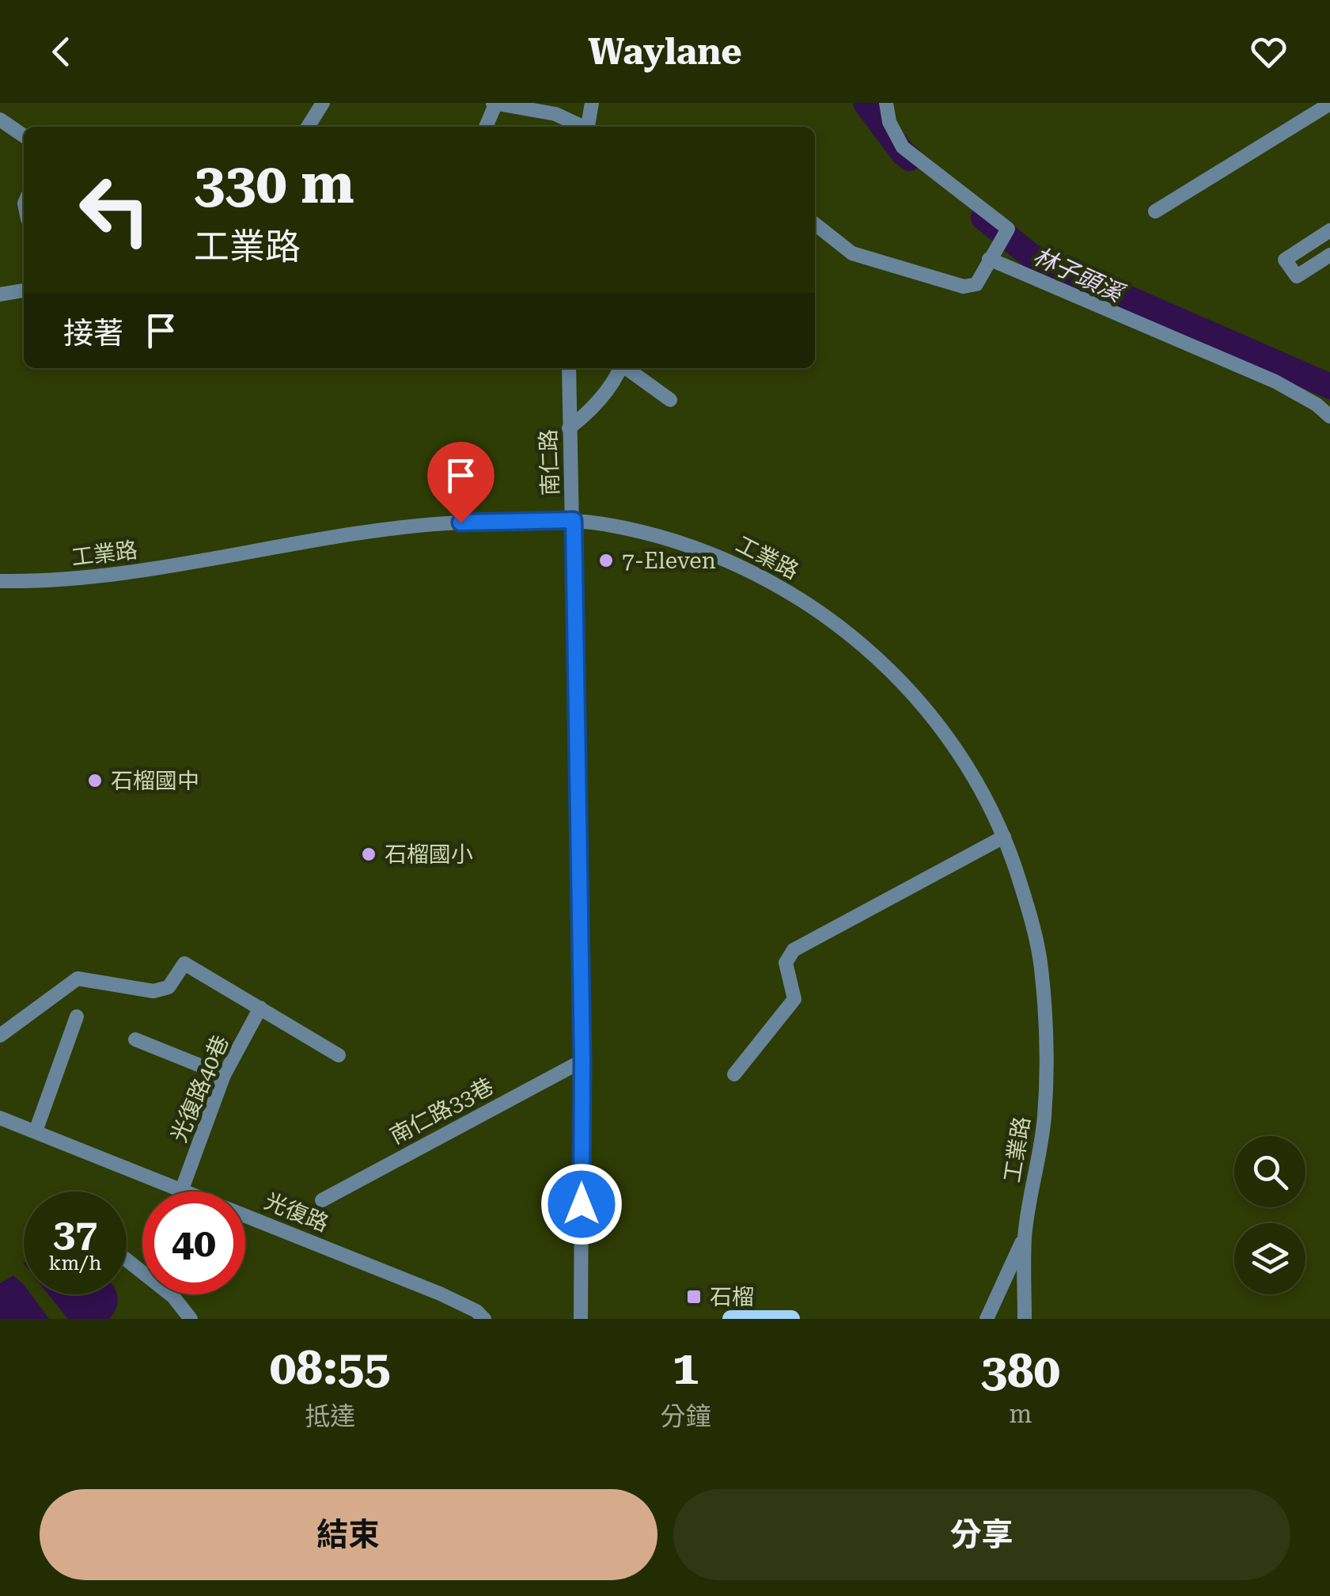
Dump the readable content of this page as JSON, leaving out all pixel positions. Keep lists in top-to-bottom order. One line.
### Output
{"streets":{"street":["南仁路","工業路","光復路40巷","南仁路33巷","光復路"]},"crossings":[["南仁路","工業路"],["南仁路","南仁路33巷"],["光復路40巷","光復路"]],"water":["林子頭溪"],"places":{"other":["7-Eleven","石榴國中","石榴國小"],"transit":["石榴"]},"page":{"header":"Waylane","turn":["330 m","工業路"],"then":"接著","speed":"37 km/h","limit":"40","eta":["08:55","抵達","1","分鐘","380","m"],"buttons":["結束","分享"]}}
